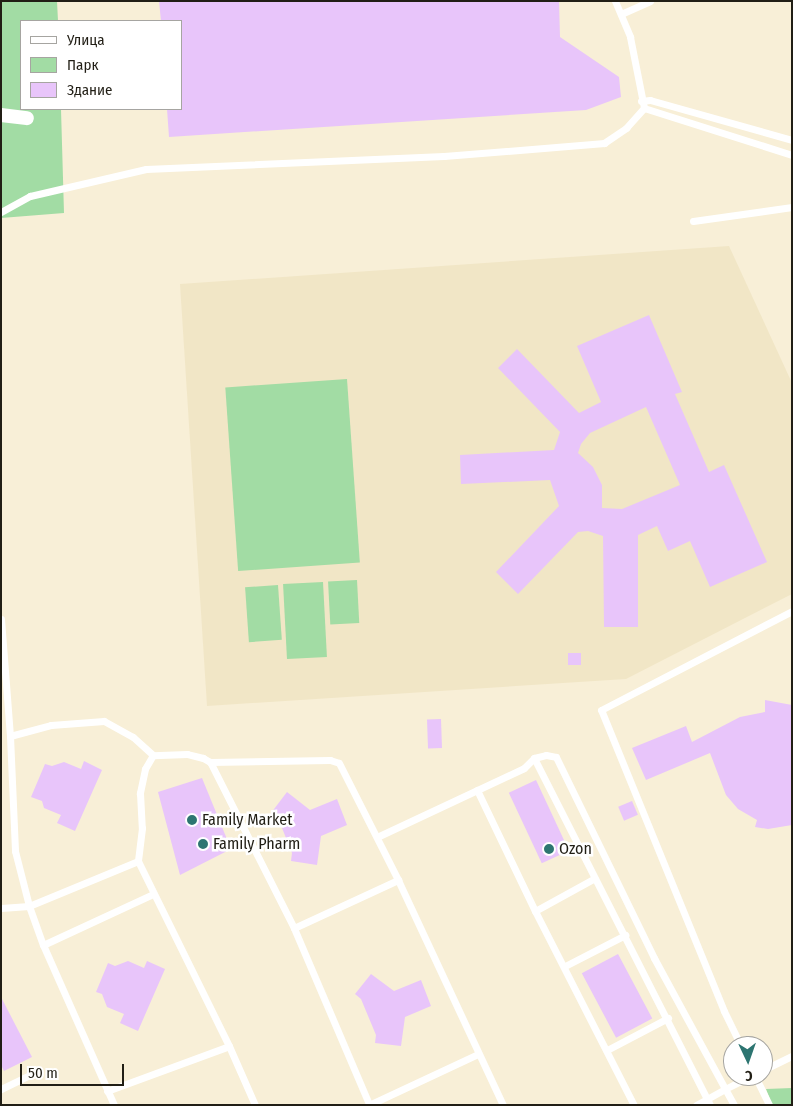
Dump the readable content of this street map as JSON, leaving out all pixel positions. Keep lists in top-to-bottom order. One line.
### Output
{"places":["Family Market","Family Pharm","Ozon"],"legend":["Улица","Парк","Здание"],"scale_bar":"50 m","north":"bottom"}
